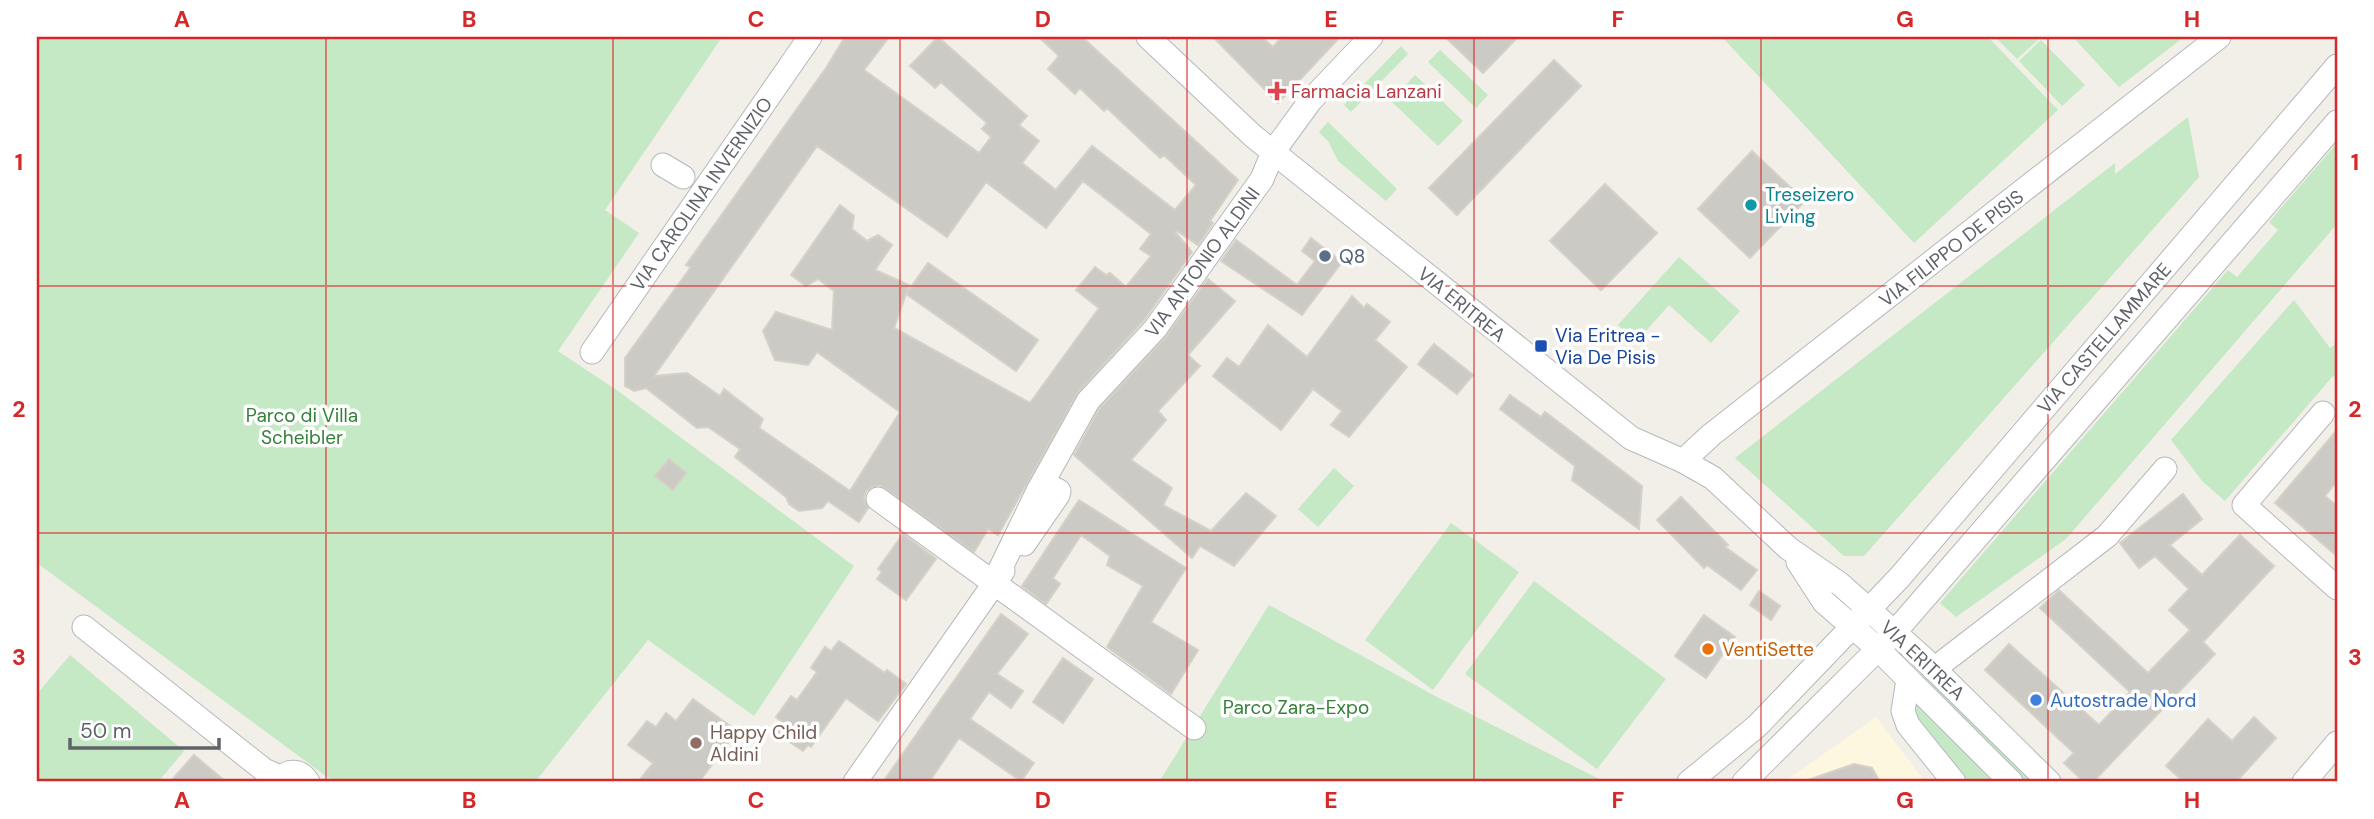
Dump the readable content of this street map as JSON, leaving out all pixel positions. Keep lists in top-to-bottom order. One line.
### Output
{"streets":{"street":["VIA CAROLINA INVERNIZIO","VIA FILIPPO DE PISIS","VIA ANTONIO ALDINI","VIA ERITREA","VIA CASTELLAMMARE"]},"crossings":[["VIA FILIPPO DE PISIS","VIA ERITREA"],["VIA ANTONIO ALDINI","VIA ERITREA"],["VIA ERITREA","VIA CASTELLAMMARE"]],"parks":["Parco di Villa Scheibler","Parco Zara-Expo"],"places":{"health":["Farmacia Lanzani"],"other":["Treseizero Living","Q8","VentiSette","Autostrade Nord","Happy Child Aldini"],"transit":["Via Eritrea - Via De Pisis"]},"scale_bar":"50 m","grid":{"columns":["A","B","C","D","E","F","G","H"],"rows":["1","2","3"]}}
